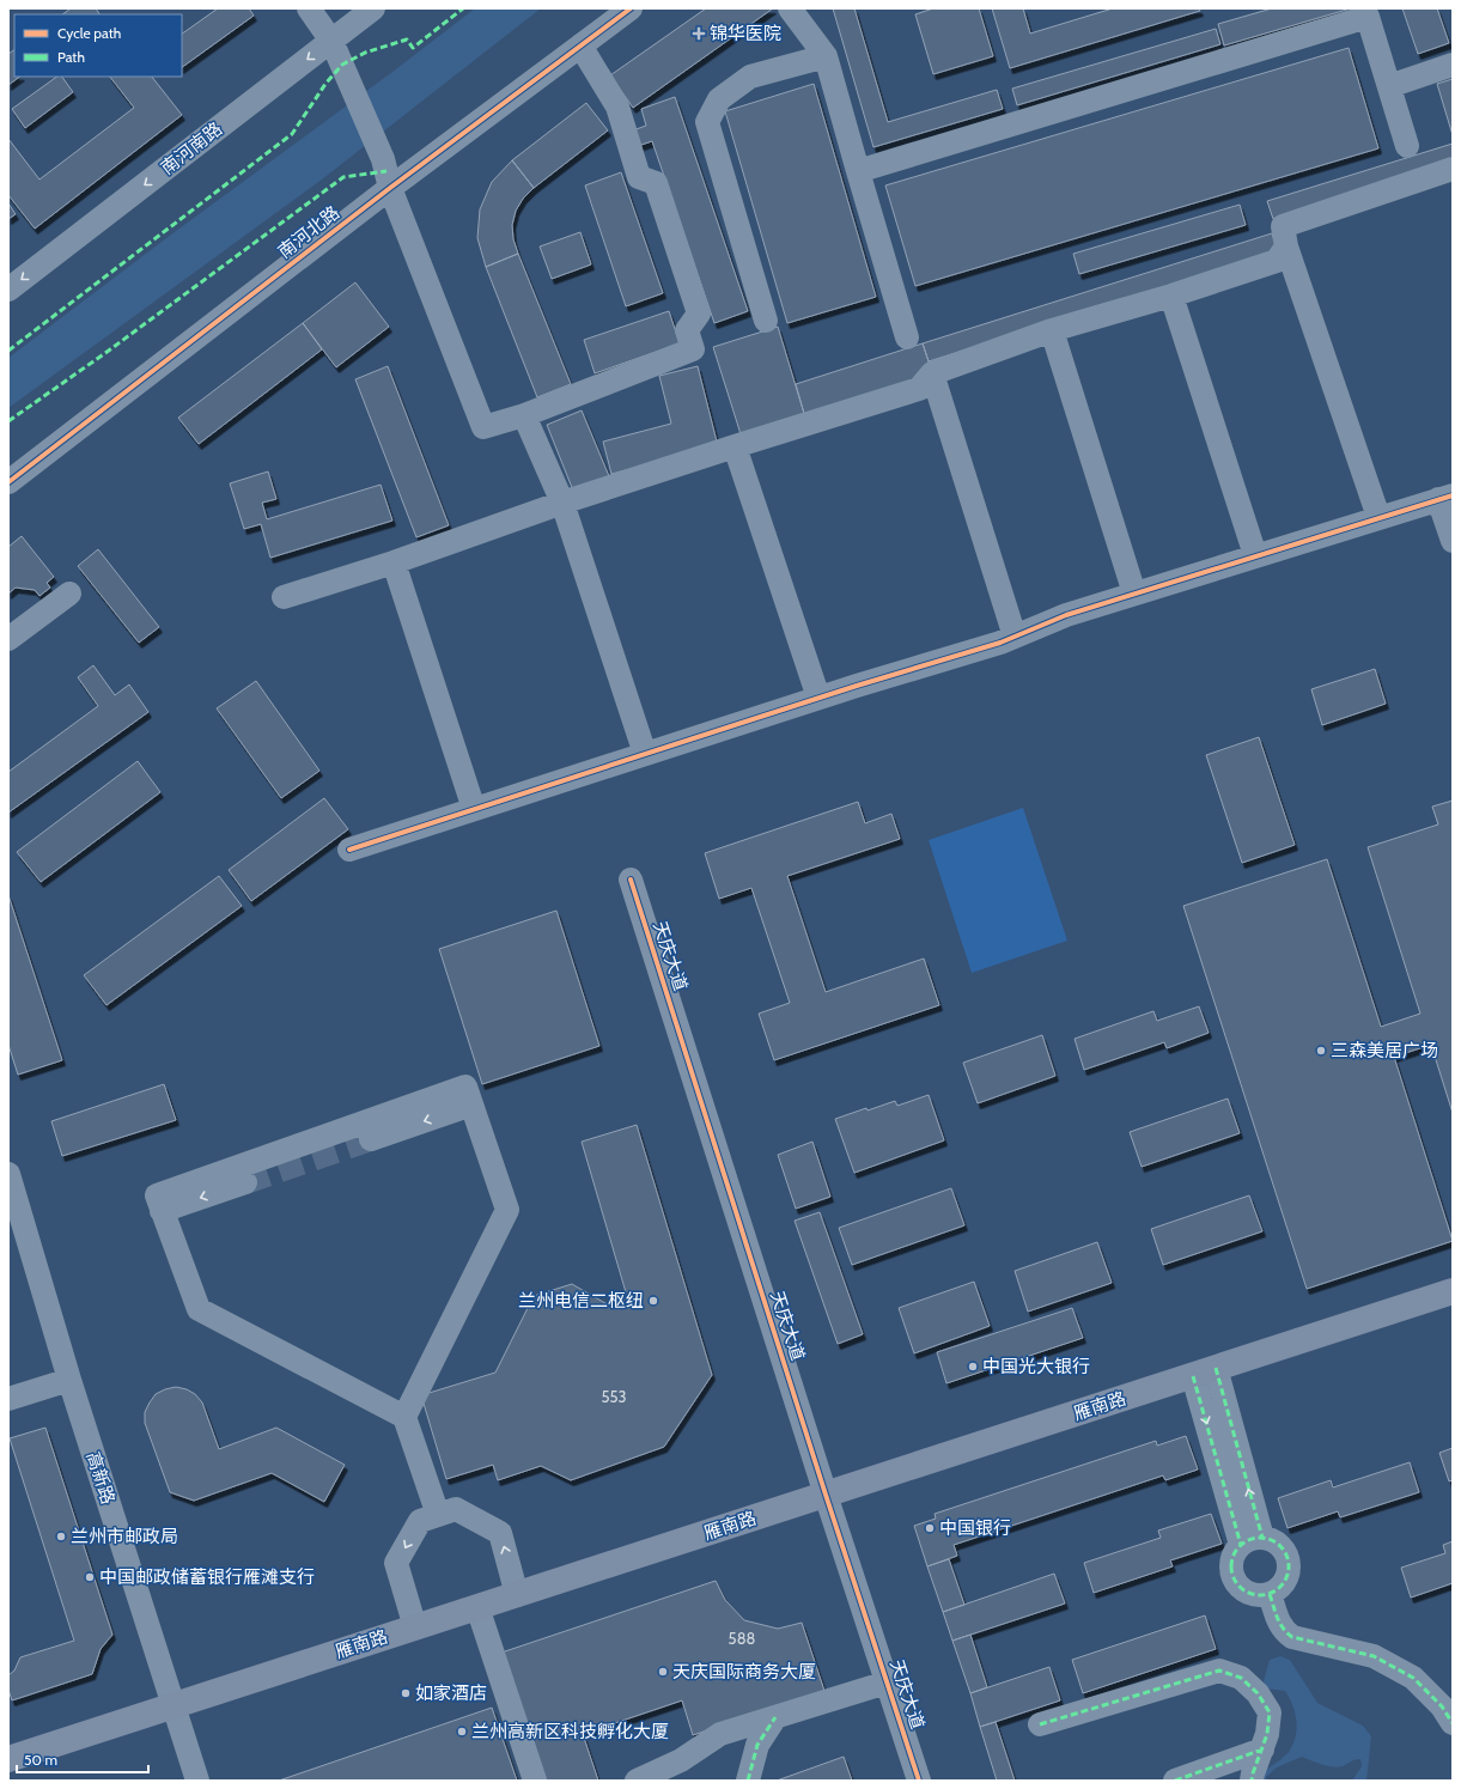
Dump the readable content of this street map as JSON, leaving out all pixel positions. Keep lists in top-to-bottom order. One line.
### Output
{"streets":{"main road":["雁南路"],"street":["南河南路","南河北路","天庆大道","高新路"]},"crossings":[["天庆大道","雁南路"],["雁南路","高新路"]],"one_way":["南河南路"],"places":{"health":["锦华医院"],"other":["三森美居广场","兰州电信二枢纽","中国光大银行","中国银行","兰州市邮政局","中国邮政储蓄银行雁滩支行","天庆国际商务大厦","如家酒店","兰州高新区科技孵化大厦"]},"house_numbers":["553","588"],"legend":["Cycle path","Path"],"scale_bar":"50 m"}
